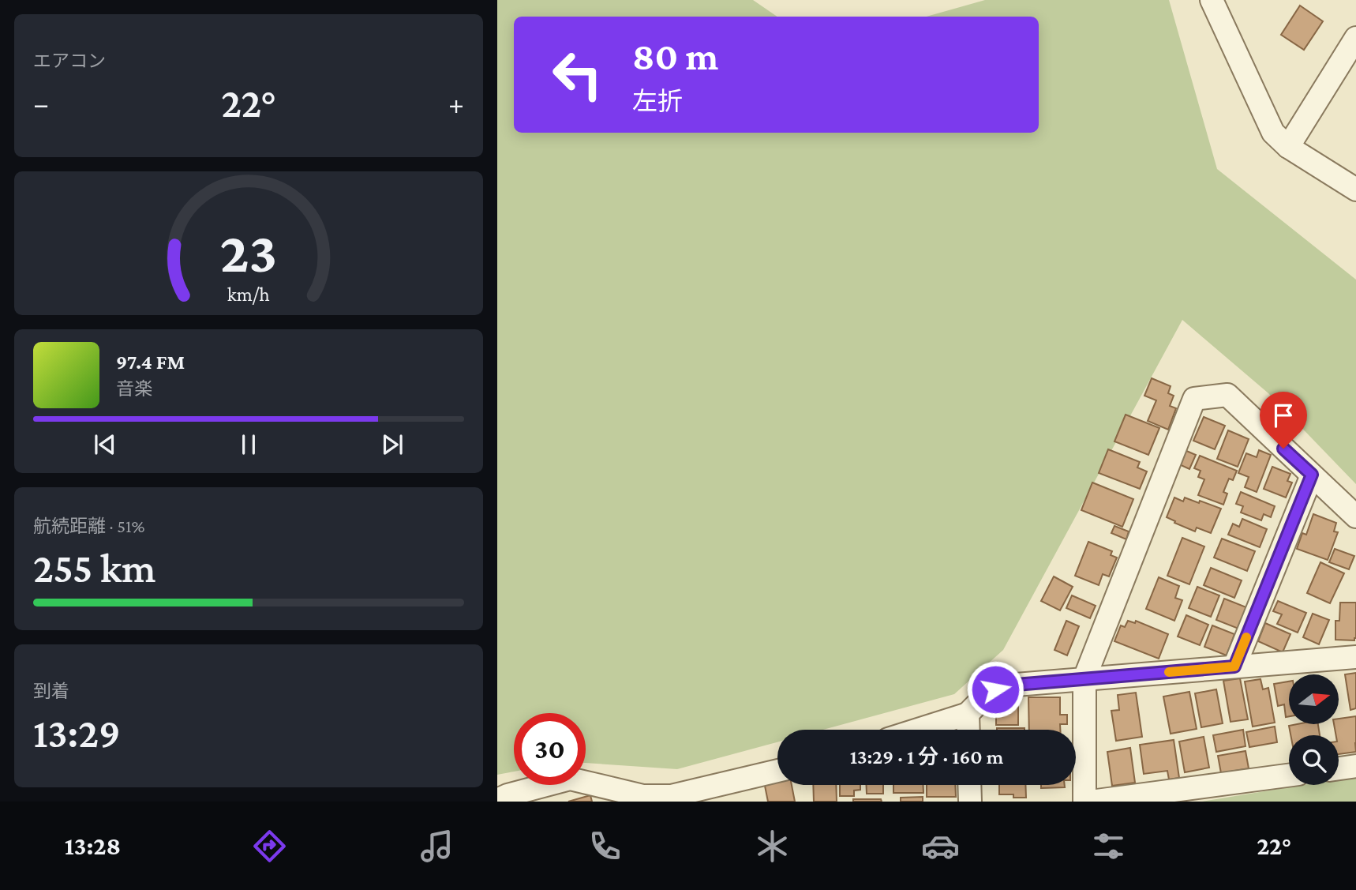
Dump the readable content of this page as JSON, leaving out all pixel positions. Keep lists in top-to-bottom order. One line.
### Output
{"north":"right","page":{"tile":["エアコン",["航続距離 · 51%","255 km"],["到着","13:29"]],"turn":["80 m","左折"],"heat":["−","22°","+"],"song":["97.4 FM","音楽"],"limit":"30","trip":"13:29 · 1 分 · 160 m","tabs":["13:28","22°"],"gauge":["23","km/h"]}}
